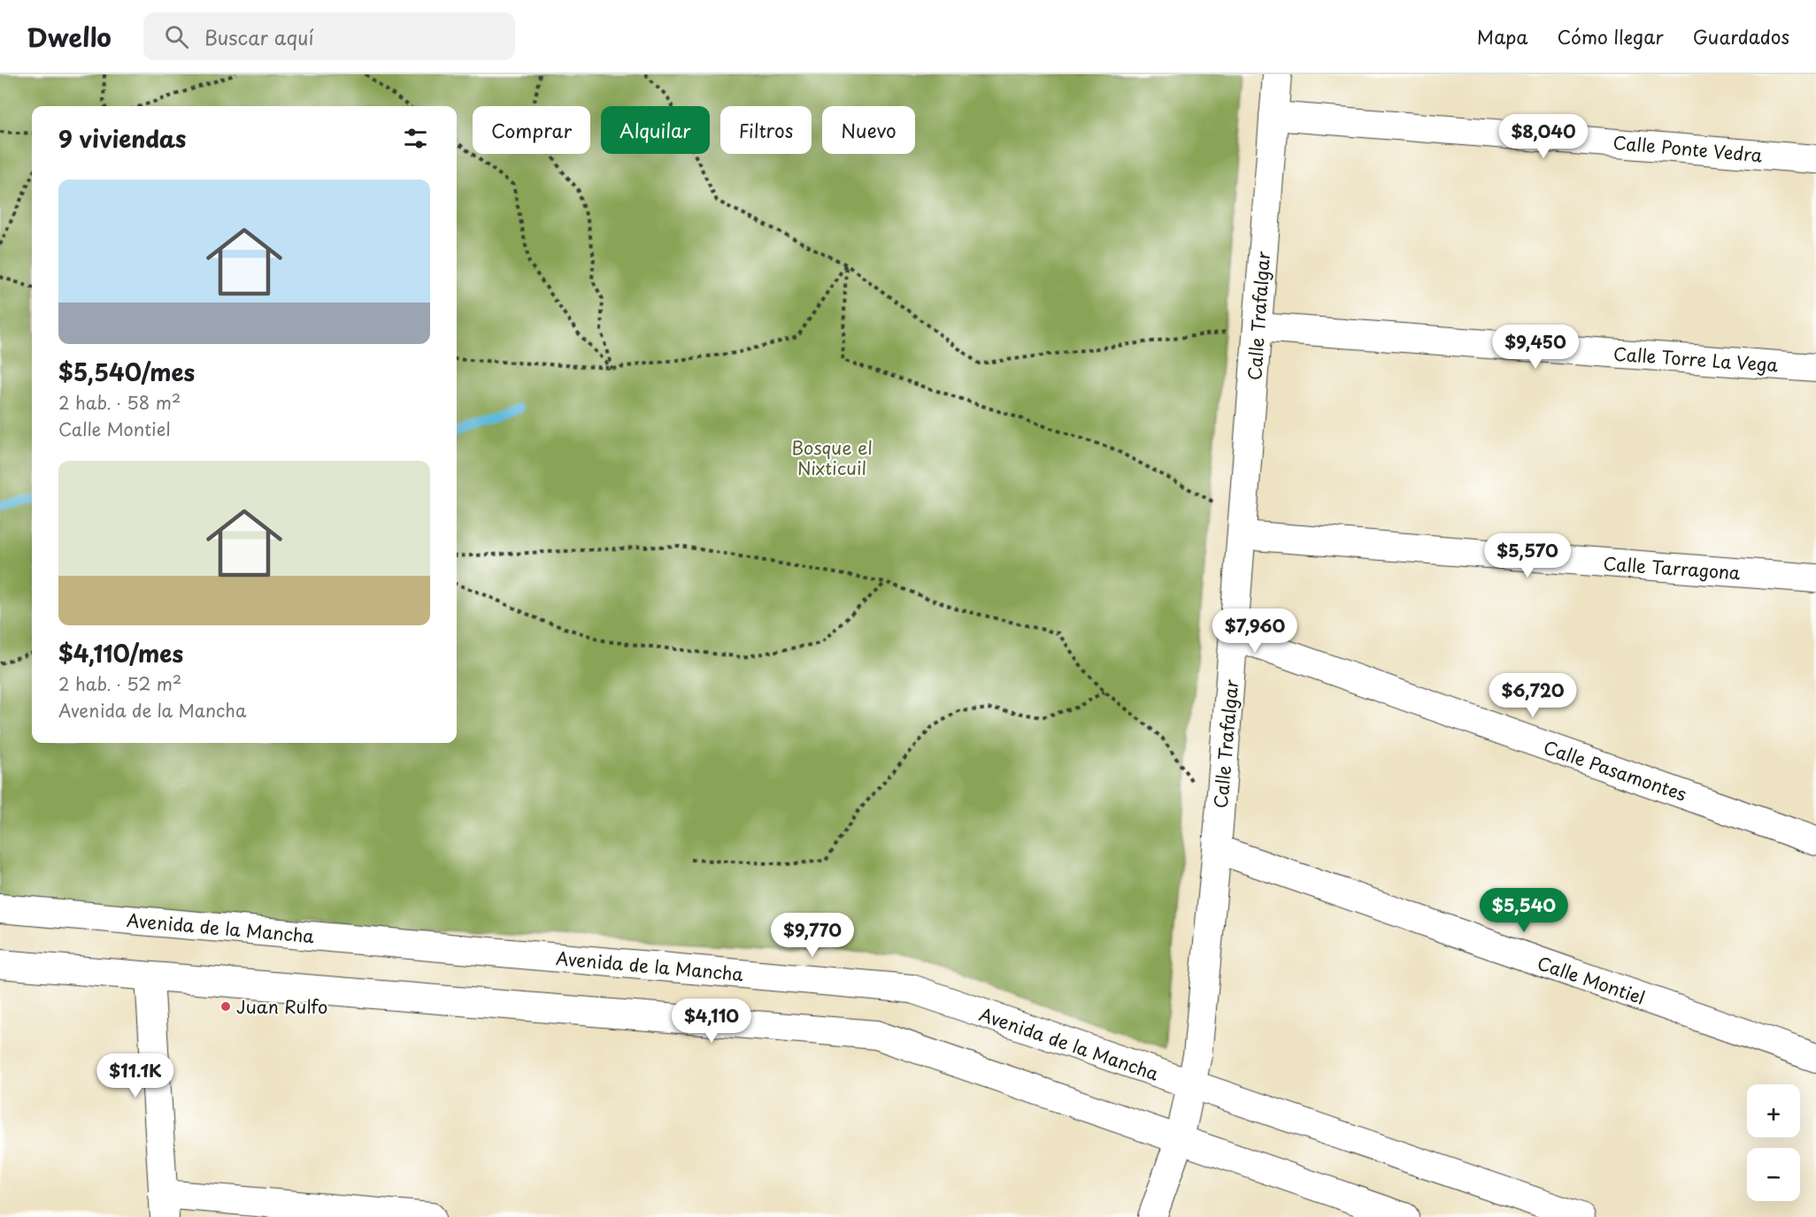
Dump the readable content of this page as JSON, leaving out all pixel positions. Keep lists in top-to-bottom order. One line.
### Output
{"streets":{"street":["Calle Ponte Vedra","Calle Trafalgar","Calle Torre La Vega","Calle Tarragona","Calle Pasamontes","Avenida de la Mancha","Calle Montiel"]},"crossings":[["Calle Ponte Vedra","Calle Trafalgar"],["Calle Trafalgar","Calle Torre La Vega"],["Calle Trafalgar","Calle Tarragona"],["Calle Trafalgar","Calle Pasamontes"],["Calle Trafalgar","Avenida de la Mancha"],["Calle Trafalgar","Calle Montiel"]],"parks":["Bosque el Nixticuil"],"places":["Juan Rulfo"],"page":{"header":"Dwello","search":"Buscar aquí","nav":["Mapa","Cómo llegar","Guardados"],"chip":["Comprar","Alquilar","Filtros","Nuevo"],"heading":"9 viviendas","price":["$8,040","$9,450","$5,570","$7,960","$6,720","$5,540","$9,770","$4,110","$11.1K"],"list":[{"name":"$5,540/mes","note":"2 hab. · 58 m² · Calle Montiel"},{"name":"$4,110/mes","note":"2 hab. · 52 m² · Avenida de la Mancha"}],"map_buttons":["+","−"]}}
